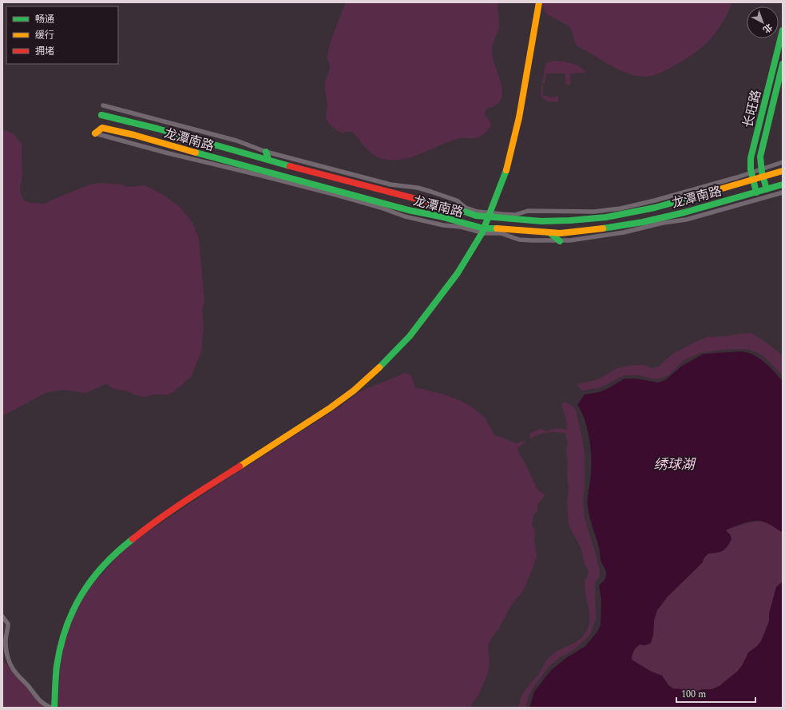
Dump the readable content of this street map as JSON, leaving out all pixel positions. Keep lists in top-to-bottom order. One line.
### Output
{"streets":{"main road":["长旺路","龙潭南路"]},"crossings":[["长旺路","龙潭南路"]],"water":["绣球湖"],"legend":["畅通","缓行","拥堵"],"scale_bar":"100 m","north":"bottom right"}
